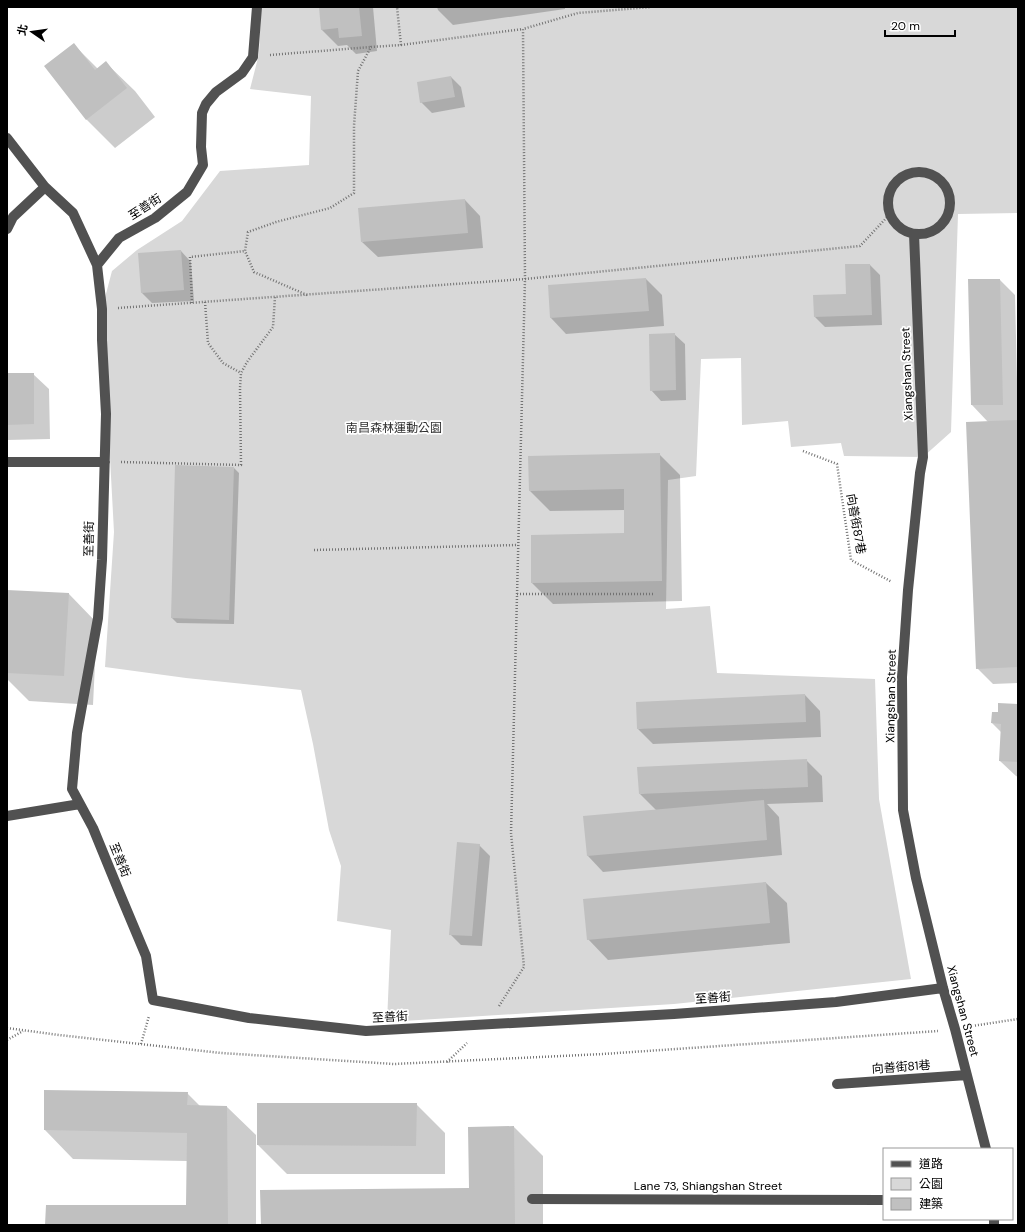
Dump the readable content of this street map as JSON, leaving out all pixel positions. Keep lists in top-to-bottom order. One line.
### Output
{"streets":{"street":["至善街","Xiangshan Street","向善街81巷","Lane 73, Shiangshan Street"],"path":["向善街87巷"]},"crossings":[["至善街","Xiangshan Street"],["Xiangshan Street","向善街87巷"],["Xiangshan Street","向善街81巷"]],"parks":["南昌森林運動公園"],"legend":["道路","公園","建築"],"scale_bar":"20 m","north":"left"}
